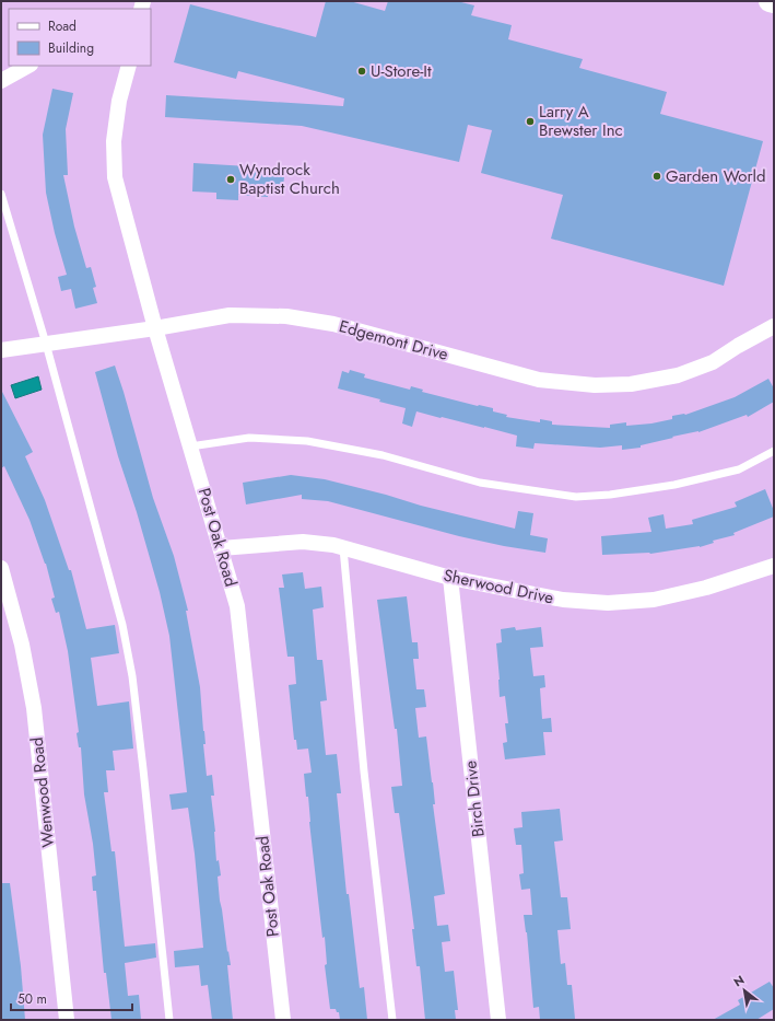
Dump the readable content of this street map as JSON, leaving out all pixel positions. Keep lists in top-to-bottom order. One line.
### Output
{"streets":{"street":["Edgemont Drive","Post Oak Road","Sherwood Drive","Wenwood Road","Birch Drive"]},"crossings":[["Edgemont Drive","Post Oak Road"],["Post Oak Road","Sherwood Drive"],["Sherwood Drive","Birch Drive"]],"places":["U-Store-It","Larry A Brewster Inc","Garden World","Wyndrock Baptist Church"],"legend":["Road","Building"],"scale_bar":"50 m","north":"top left"}
